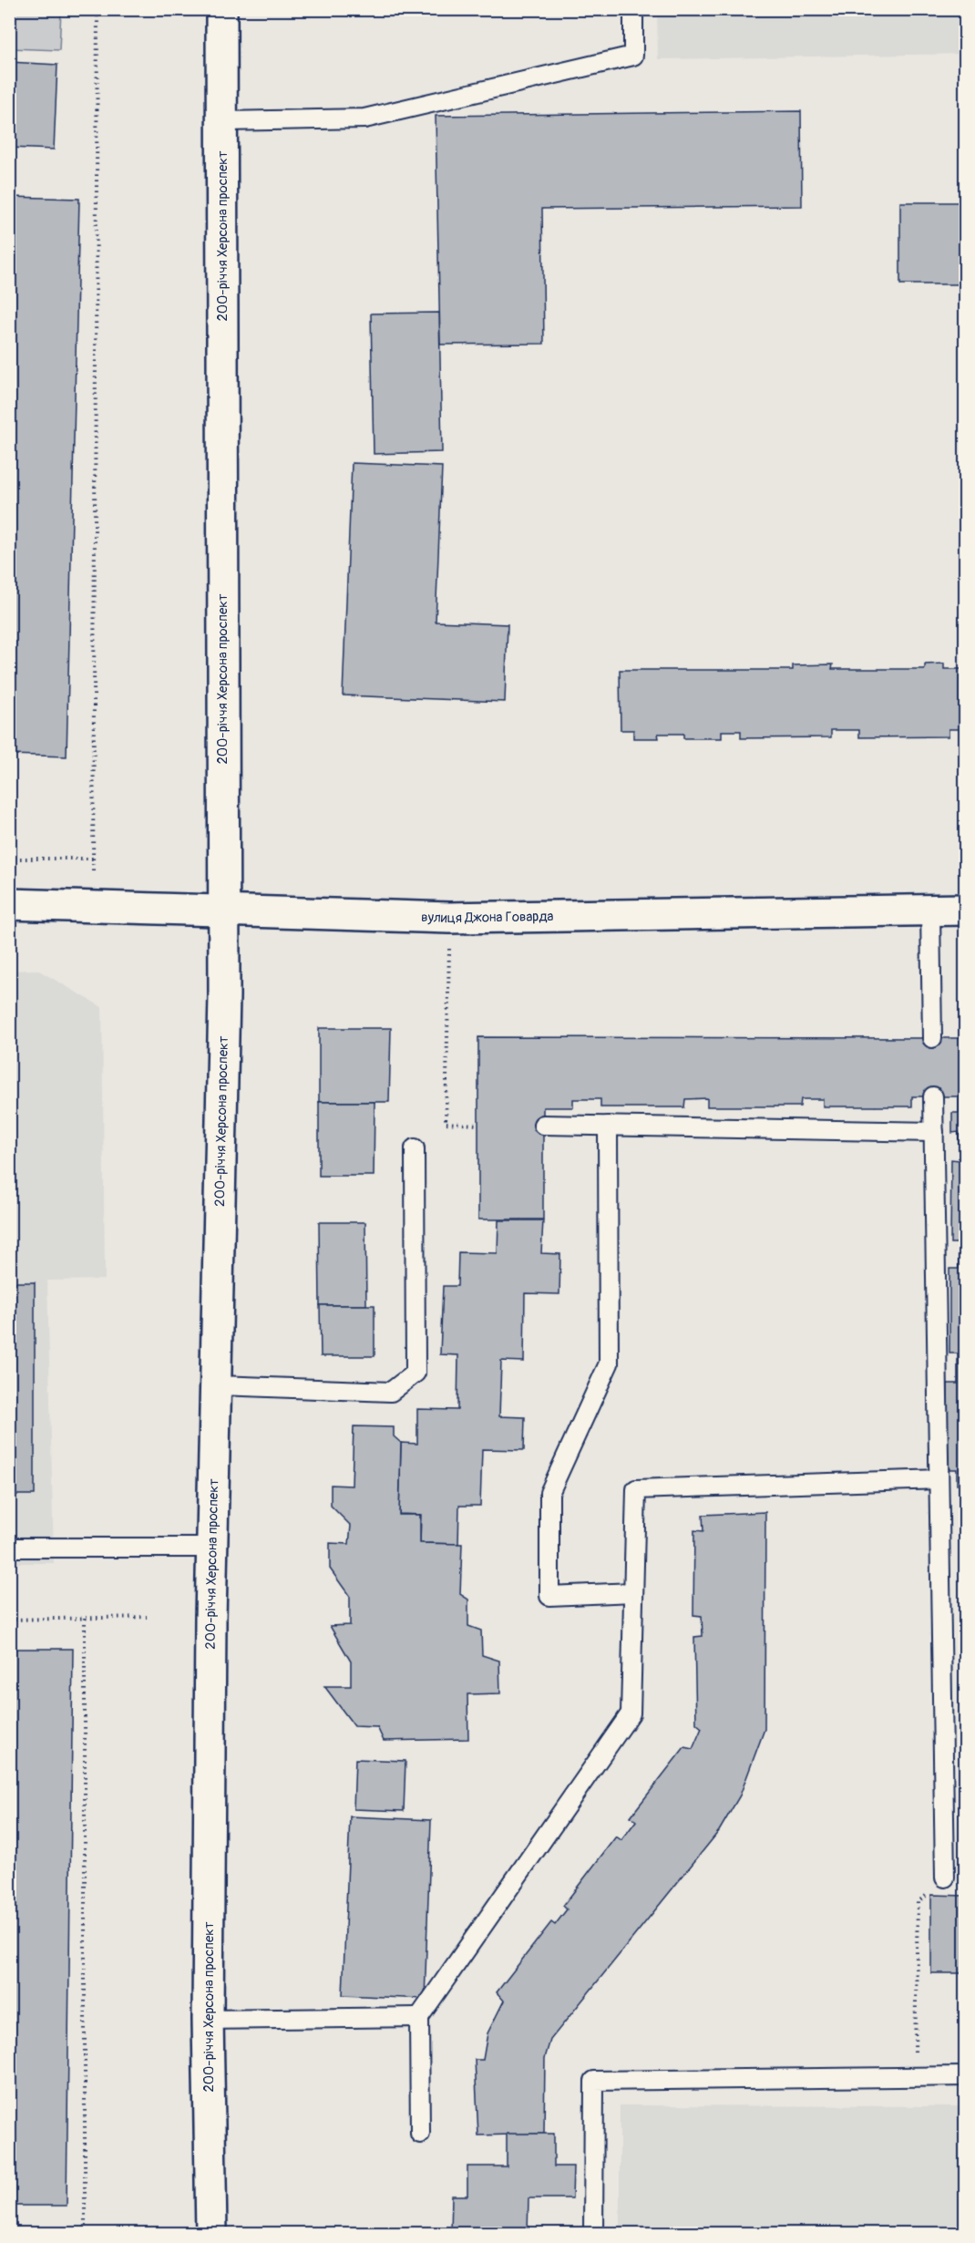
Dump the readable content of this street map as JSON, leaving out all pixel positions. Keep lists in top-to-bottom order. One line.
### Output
{"streets":{"street":["200-річчя Херсона проспект","вулиця Джона Говарда"]},"crossings":[["200-річчя Херсона проспект","вулиця Джона Говарда"]]}
